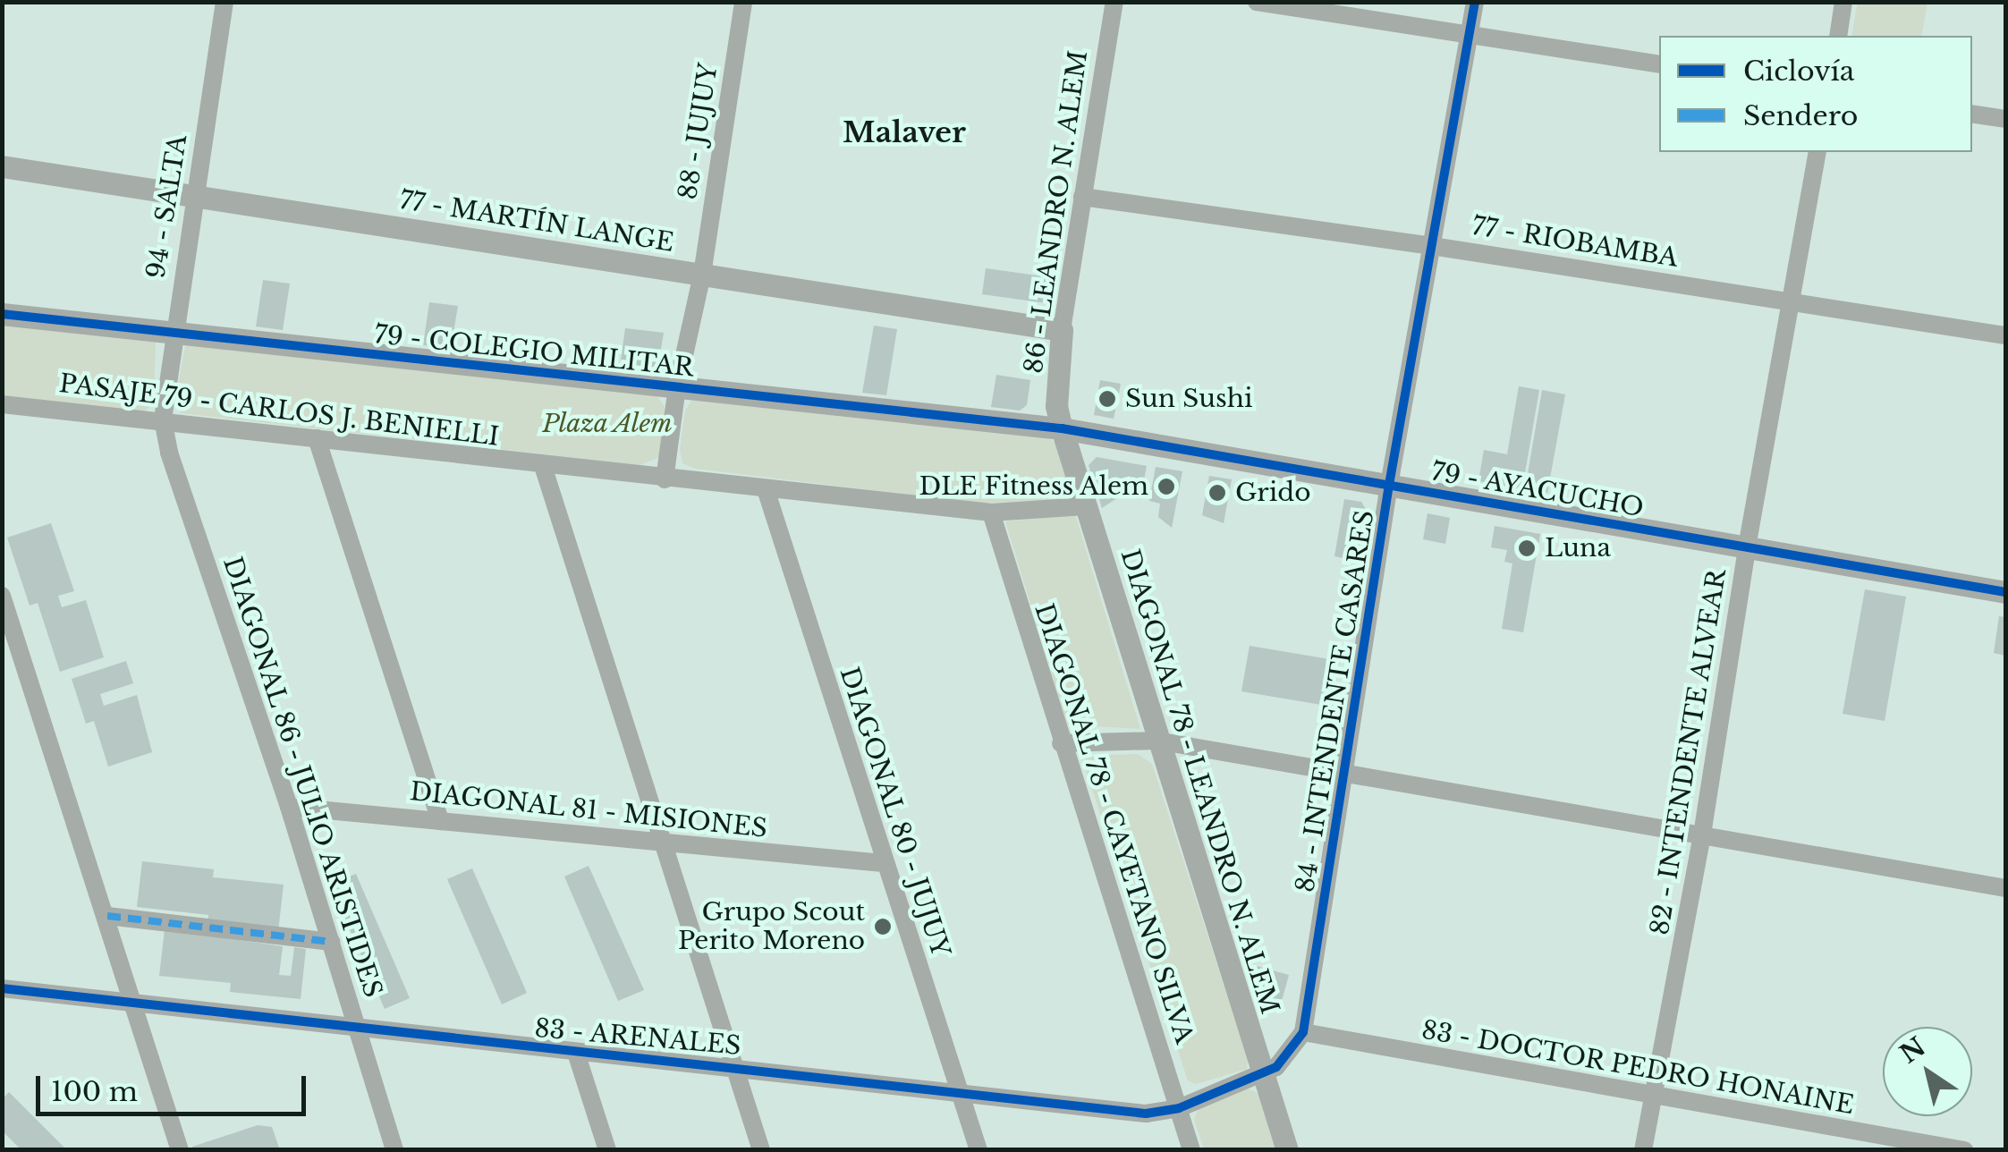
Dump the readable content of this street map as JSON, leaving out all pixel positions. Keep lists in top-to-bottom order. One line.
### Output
{"streets":{"street":["88 - JUJUY","94 - SALTA","86 - LEANDRO N. ALEM","77 - MARTÍN LANGE","77 - RIOBAMBA","79 - COLEGIO MILITAR","PASAJE 79 - CARLOS J. BENIELLI","79 - AYACUCHO","84 - INTENDENTE CASARES","82 - INTENDENTE ALVEAR","DIAGONAL 86 - JULIO ARISTIDES","DIAGONAL 78 - LEANDRO N. ALEM","DIAGONAL 81 - MISIONES","DIAGONAL 80 - JUJUY","DIAGONAL 78 - CAYETANO SILVA","83 - ARENALES","83 - DOCTOR PEDRO HONAINE"]},"crossings":[["88 - JUJUY","77 - MARTÍN LANGE"],["88 - JUJUY","79 - COLEGIO MILITAR"],["88 - JUJUY","PASAJE 79 - CARLOS J. BENIELLI"],["94 - SALTA","77 - MARTÍN LANGE"],["94 - SALTA","79 - COLEGIO MILITAR"],["94 - SALTA","PASAJE 79 - CARLOS J. BENIELLI"],["94 - SALTA","DIAGONAL 86 - JULIO ARISTIDES"],["86 - LEANDRO N. ALEM","77 - MARTÍN LANGE"],["86 - LEANDRO N. ALEM","77 - RIOBAMBA"],["86 - LEANDRO N. ALEM","79 - COLEGIO MILITAR"],["86 - LEANDRO N. ALEM","79 - AYACUCHO"],["86 - LEANDRO N. ALEM","DIAGONAL 78 - LEANDRO N. ALEM"],["77 - RIOBAMBA","84 - INTENDENTE CASARES"],["77 - RIOBAMBA","82 - INTENDENTE ALVEAR"],["79 - COLEGIO MILITAR","79 - AYACUCHO"],["79 - COLEGIO MILITAR","DIAGONAL 78 - LEANDRO N. ALEM"],["PASAJE 79 - CARLOS J. BENIELLI","DIAGONAL 86 - JULIO ARISTIDES"],["PASAJE 79 - CARLOS J. BENIELLI","DIAGONAL 78 - LEANDRO N. ALEM"],["PASAJE 79 - CARLOS J. BENIELLI","DIAGONAL 80 - JUJUY"],["PASAJE 79 - CARLOS J. BENIELLI","DIAGONAL 78 - CAYETANO SILVA"],["79 - AYACUCHO","84 - INTENDENTE CASARES"],["79 - AYACUCHO","82 - INTENDENTE ALVEAR"],["79 - AYACUCHO","DIAGONAL 78 - LEANDRO N. ALEM"],["84 - INTENDENTE CASARES","DIAGONAL 78 - LEANDRO N. ALEM"],["84 - INTENDENTE CASARES","83 - ARENALES"],["84 - INTENDENTE CASARES","83 - DOCTOR PEDRO HONAINE"],["82 - INTENDENTE ALVEAR","83 - DOCTOR PEDRO HONAINE"],["DIAGONAL 86 - JULIO ARISTIDES","DIAGONAL 81 - MISIONES"],["DIAGONAL 86 - JULIO ARISTIDES","83 - ARENALES"],["DIAGONAL 78 - LEANDRO N. ALEM","83 - ARENALES"],["DIAGONAL 81 - MISIONES","DIAGONAL 80 - JUJUY"],["DIAGONAL 80 - JUJUY","83 - ARENALES"],["DIAGONAL 78 - CAYETANO SILVA","83 - ARENALES"]],"districts":["Malaver"],"parks":["Plaza Alem"],"places":["Sun Sushi","DLE Fitness Alem","Grido","Luna","Grupo Scout Perito Moreno"],"legend":["Ciclovía","Sendero"],"scale_bar":"100 m","north":"top left"}
